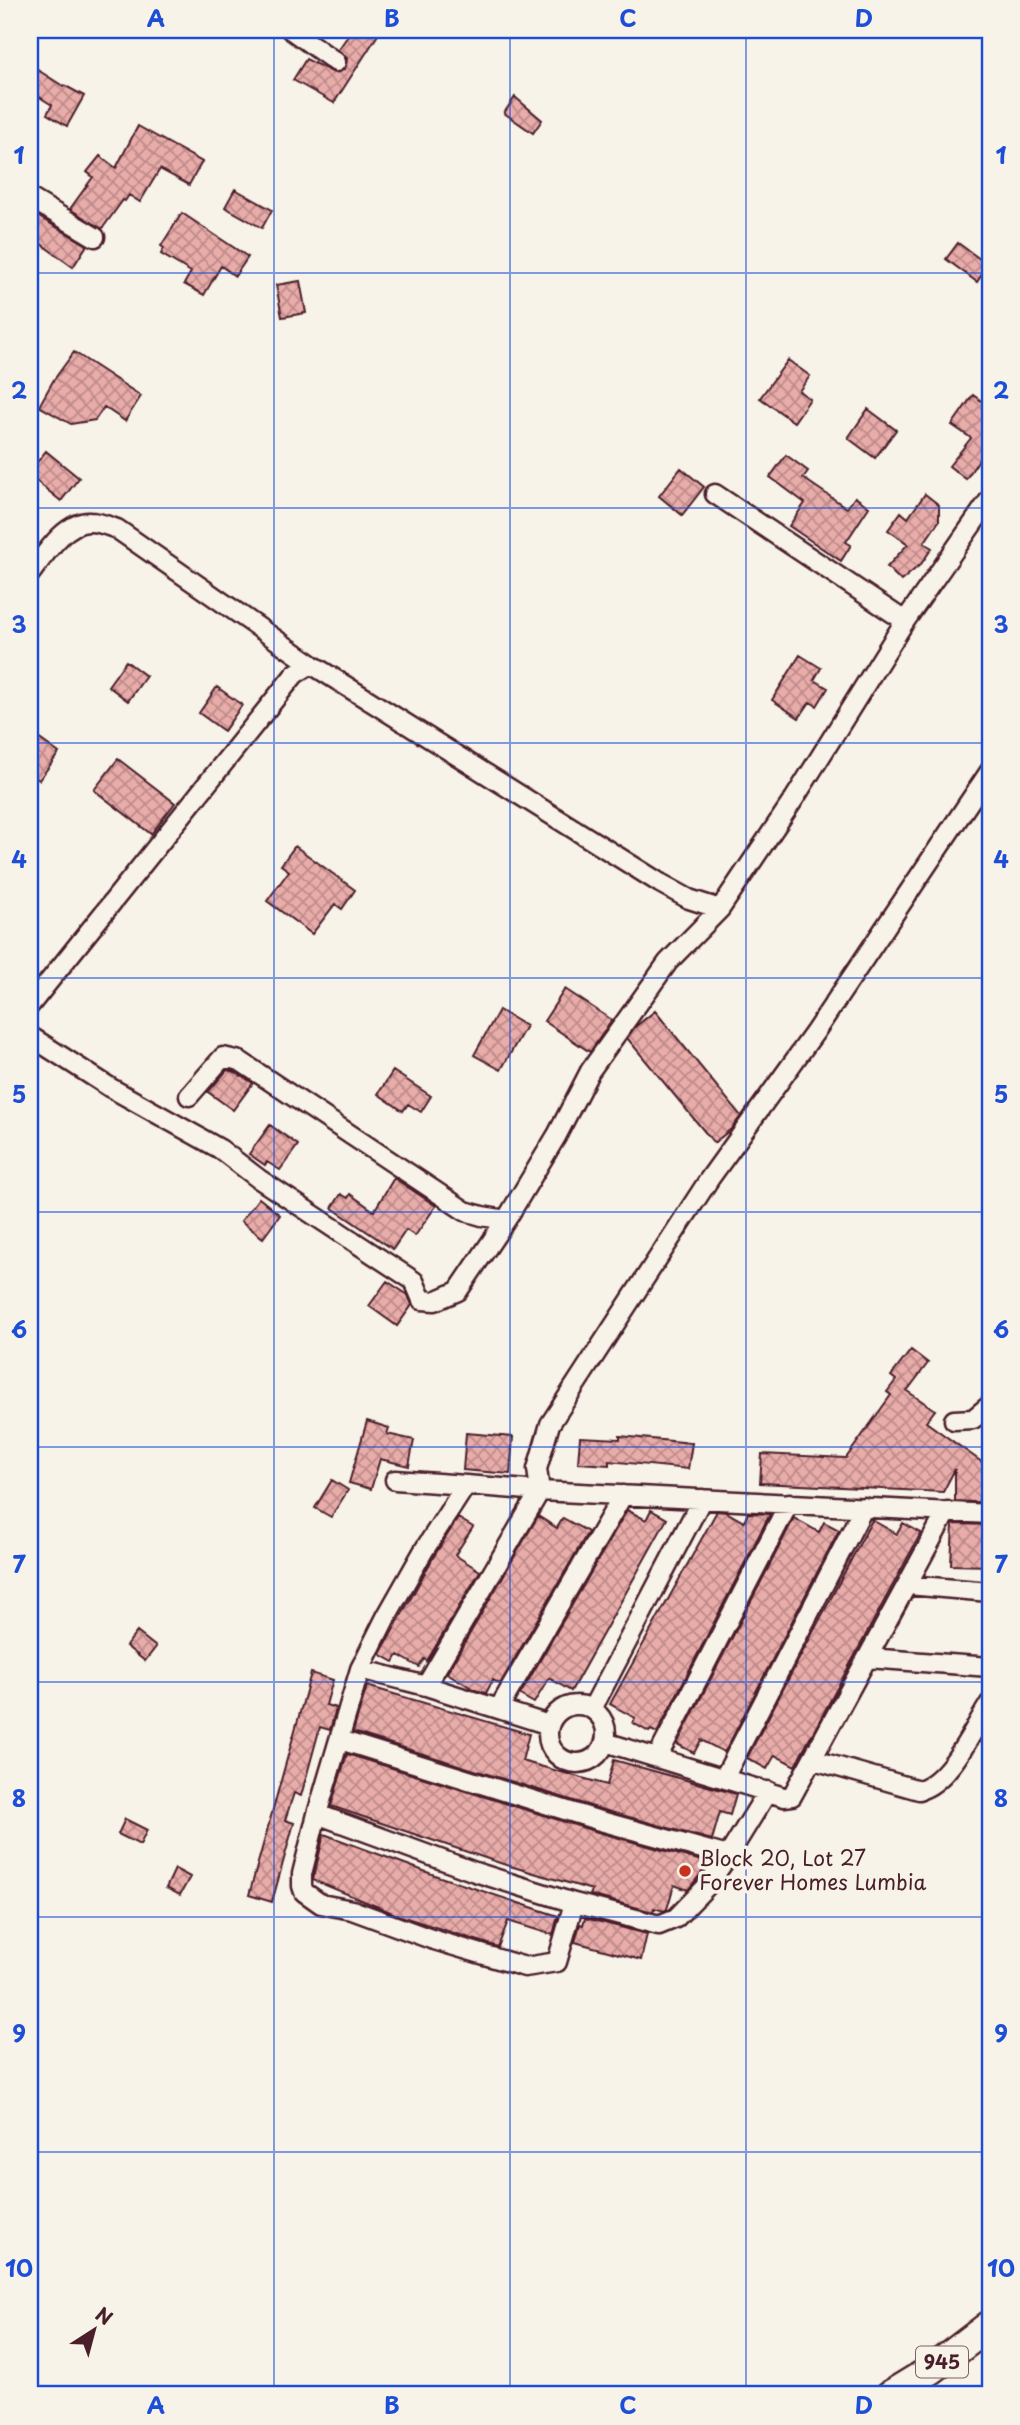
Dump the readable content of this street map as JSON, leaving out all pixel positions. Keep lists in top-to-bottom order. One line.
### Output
{"streets":{"main road":["945"]},"places":["Block 20, Lot 27 Forever Homes Lumbia"],"north":"top right","grid":{"columns":["A","B","C","D"],"rows":["1","2","3","4","5","6","7","8","9","10"]}}
